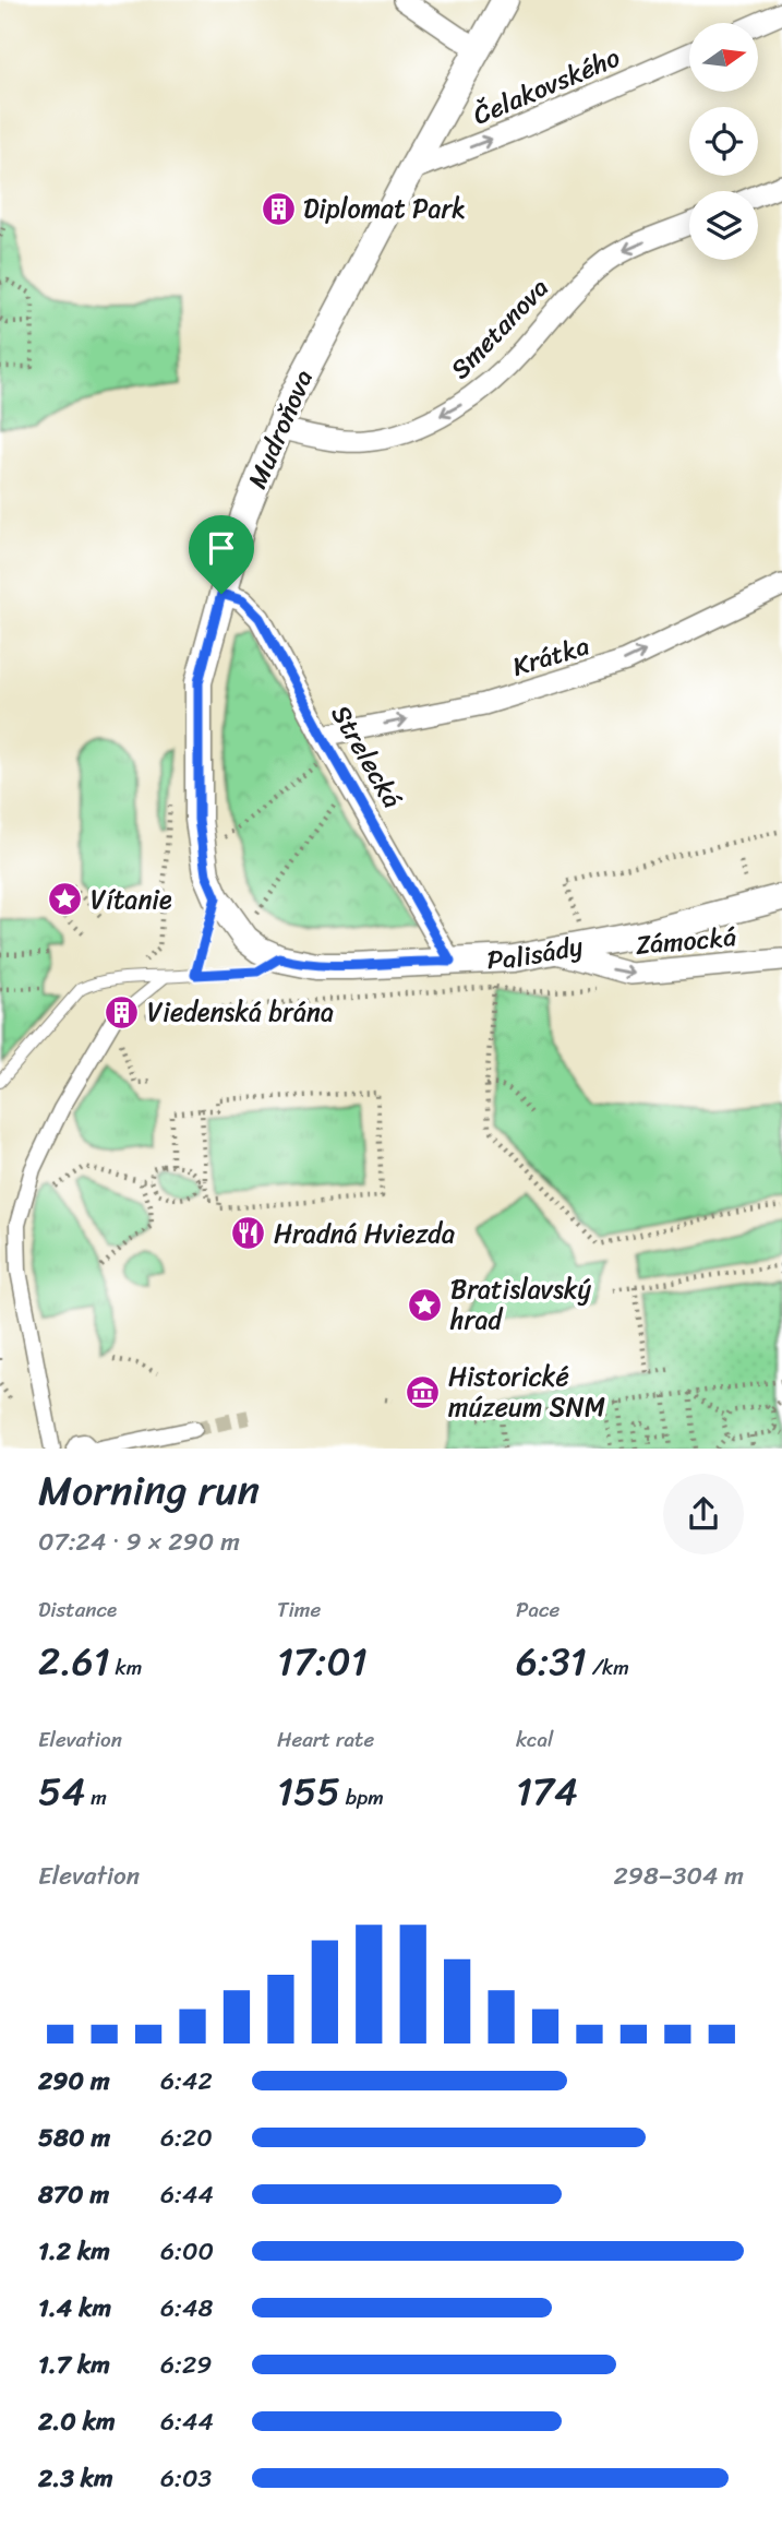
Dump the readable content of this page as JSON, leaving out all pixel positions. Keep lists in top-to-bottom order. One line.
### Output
{"streets":{"street":["Čelakovského","Smetanova","Mudroňova","Krátka","Strelecká","Zámocká","Palisády"]},"crossings":[["Čelakovského","Mudroňova"],["Smetanova","Mudroňova"],["Mudroňova","Strelecká"],["Mudroňova","Palisády"],["Krátka","Strelecká"],["Strelecká","Palisády"],["Zámocká","Palisády"]],"one_way":["Čelakovského","Smetanova","Krátka","Zámocká"],"places":{"building":["Diplomat Park","Viedenská brána"],"place":["Vítanie","Bratislavský hrad"],"restaurant":["Hradná Hviezda"],"museum":["Historické múzeum SNM"]},"north":"right","page":{"heading":["Morning run","07:24 · 9 × 290 m"],"stats":[["Distance","2.61 km"],["Time","17:01"],["Pace","6:31 /km"],["Elevation","54 m"],["Heart rate","155 bpm"],["kcal","174"]],"chart":["Elevation","298–304 m"],"list":[{"name":"290 m","note":"6:42"},{"name":"580 m","note":"6:20"},{"name":"870 m","note":"6:44"},{"name":"1.2 km","note":"6:00"},{"name":"1.4 km","note":"6:48"},{"name":"1.7 km","note":"6:29"},{"name":"2.0 km","note":"6:44"},{"name":"2.3 km","note":"6:03"}]}}
